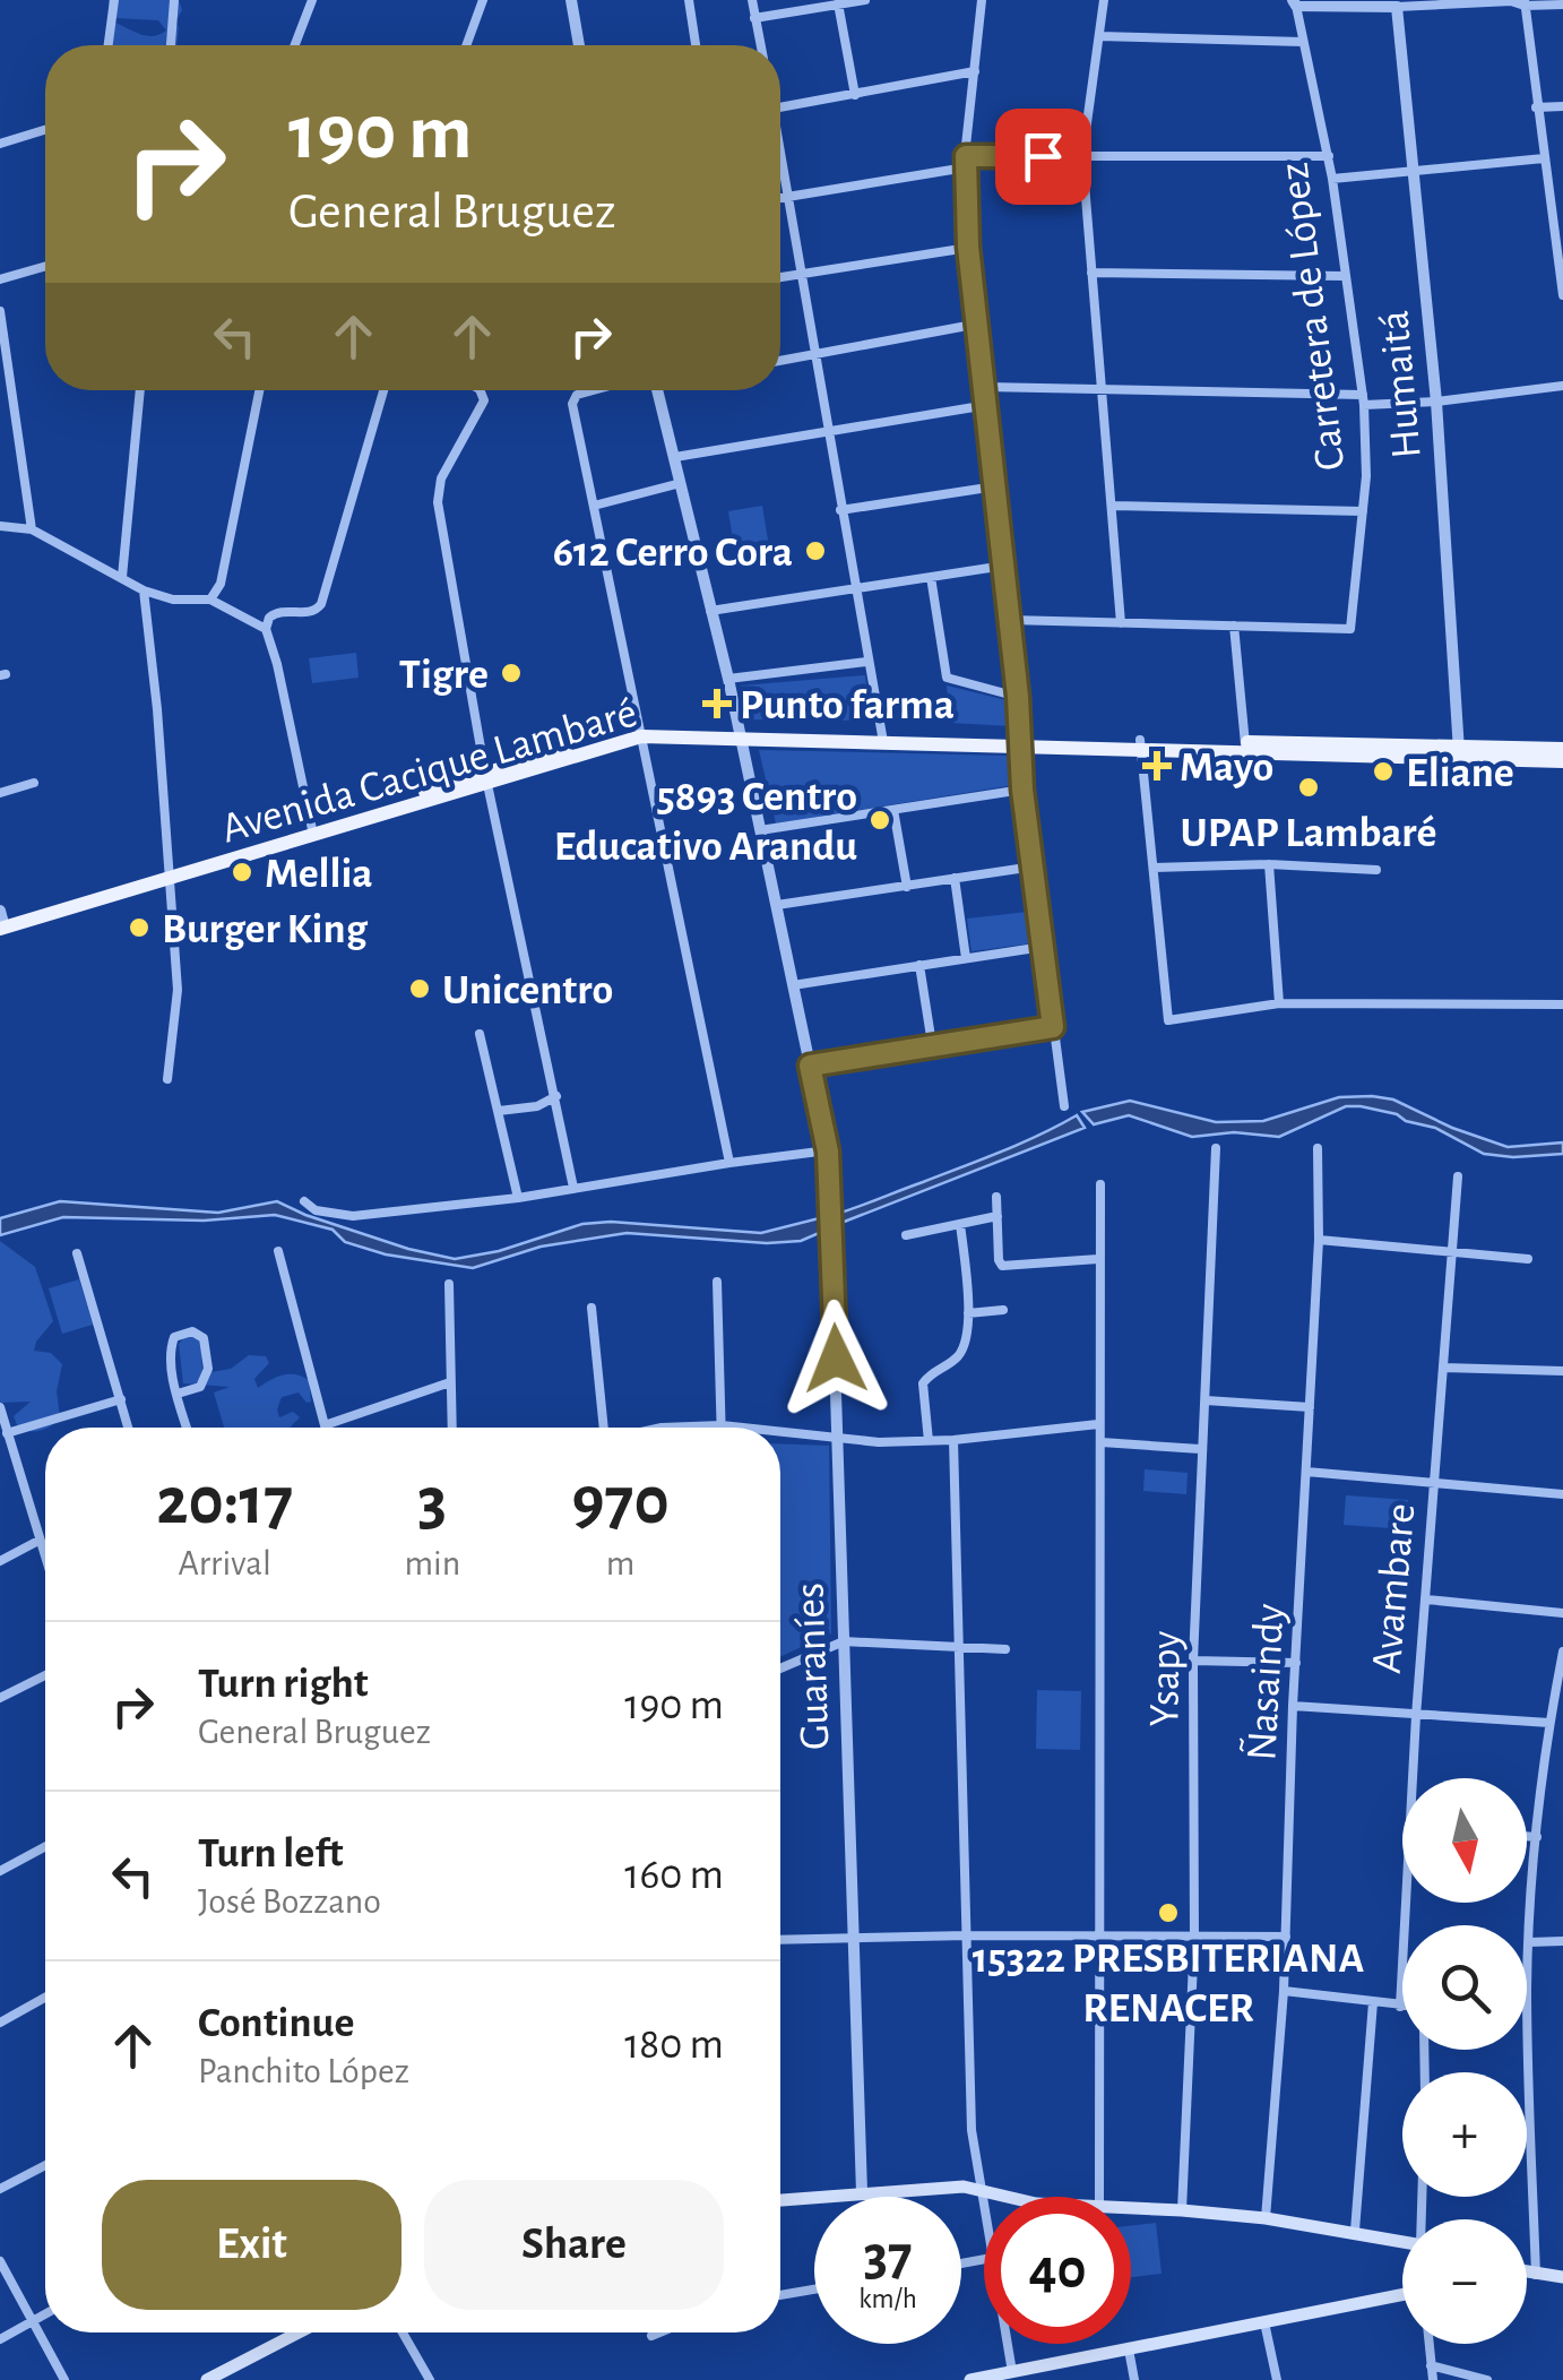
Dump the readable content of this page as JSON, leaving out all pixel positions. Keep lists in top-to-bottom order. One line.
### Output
{"streets":{"main road":["Avenida Cacique Lambaré"],"street":["Carretera de López","Humaitá","Avambare","Guaraníes","Ysapy","Ñasaindy"]},"crossings":[["Humaitá","Avenida Cacique Lambaré"],["Avenida Cacique Lambaré","Guaraníes"]],"places":{"other":["612 Cerro Cora","Tigre","Eliane","UPAP Lambaré","5893 Centro Educativo Arandu","Mellia","Burger King","Unicentro","15322 PRESBITERIANA RENACER"],"health":["Punto farma","Mayo"]},"north":"bottom","page":{"turn":["190 m","General Bruguez"],"eta":["20:17","Arrival","3","min","970","m"],"list":[{"name":"Turn right","note":"General Bruguez","value":"190 m"},{"name":"Turn left","note":"José Bozzano","value":"160 m"},{"name":"Continue","note":"Panchito López","value":"180 m"}],"map_buttons":["+","−"],"buttons":["Exit","Share"],"speed":"37 km/h","limit":"40"}}
